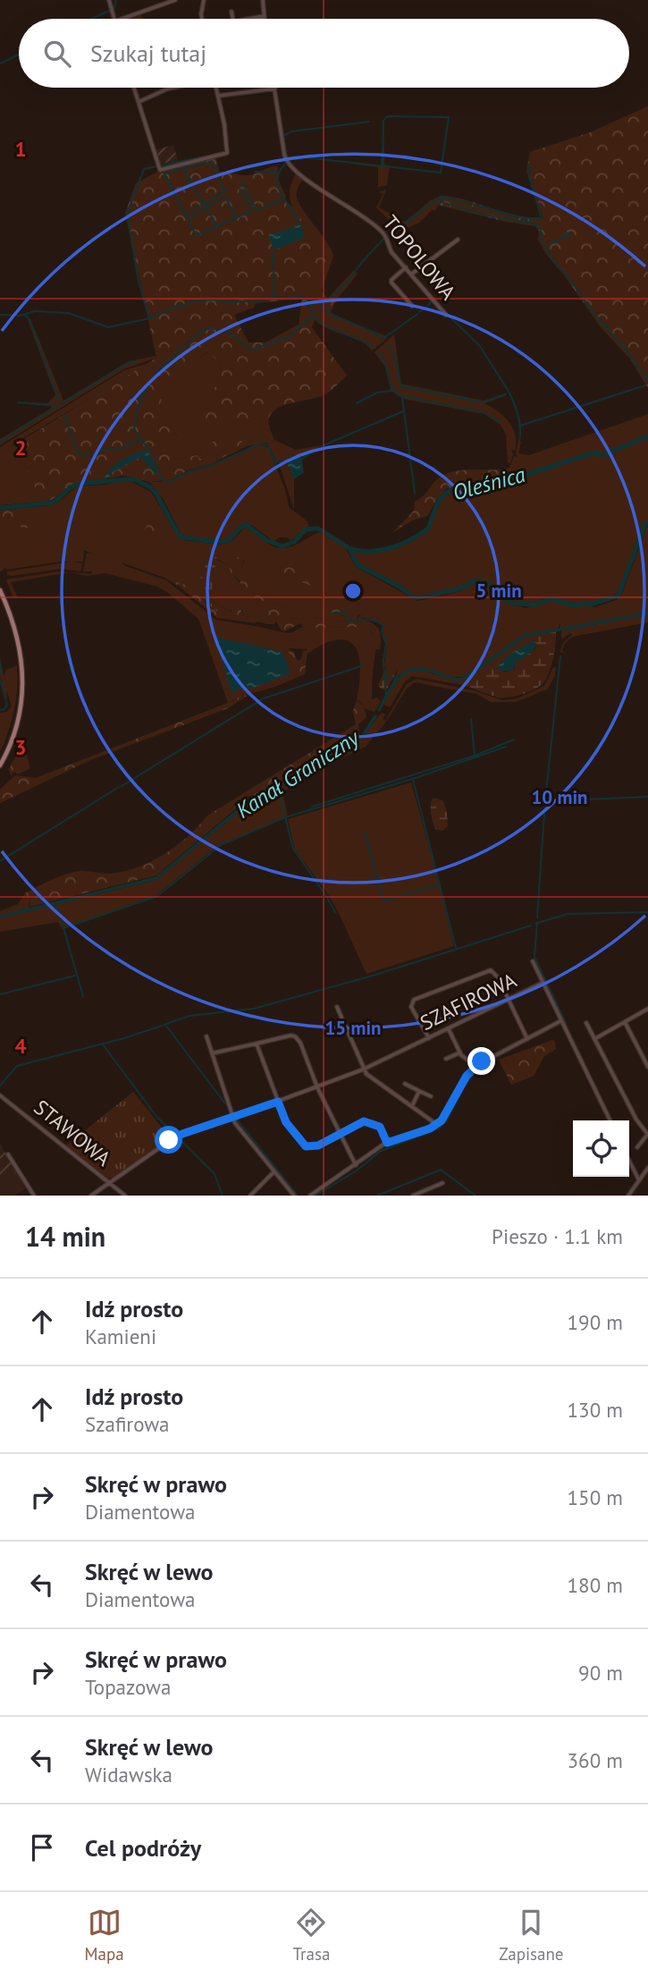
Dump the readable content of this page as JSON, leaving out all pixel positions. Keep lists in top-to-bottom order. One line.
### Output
{"streets":{"street":["TOPOLOWA","SZAFIROWA","STAWOWA"]},"crossings":[["SZAFIROWA","STAWOWA"]],"water":["Oleśnica","Kanał Graniczny"],"page":{"search":"Szukaj tutaj","heading":["14 min","Pieszo · 1.1 km"],"list":[["Idź prosto","Kamieni","190 m"],["Idź prosto","Szafirowa","130 m"],["Skręć w prawo","Diamentowa","150 m"],["Skręć w lewo","Diamentowa","180 m"],["Skręć w prawo","Topazowa","90 m"],["Skręć w lewo","Widawska","360 m"],"Cel podróży"],"nav":["Mapa","Trasa","Zapisane"]},"grid":{"rows":["1","2","3","4"]},"rings":["5 min","10 min","15 min"]}
